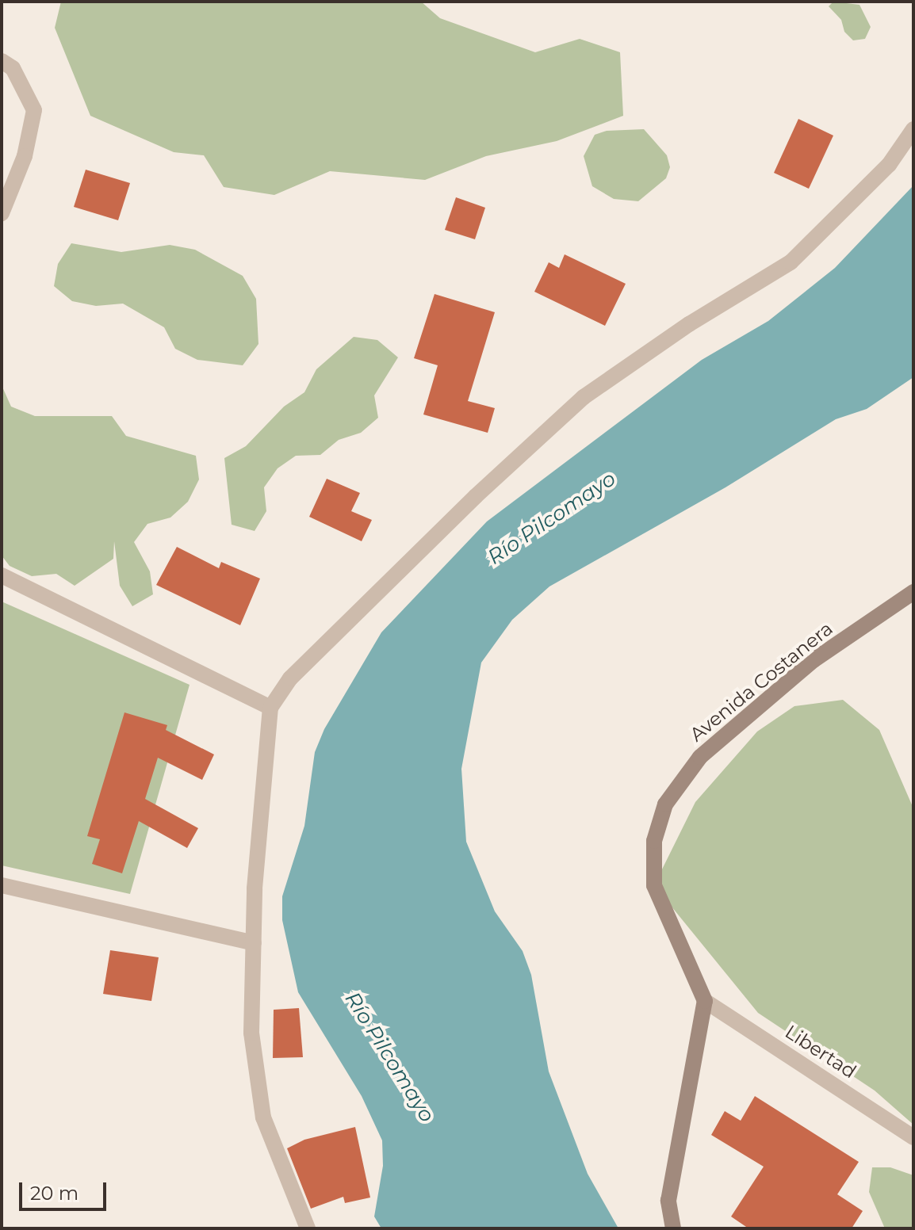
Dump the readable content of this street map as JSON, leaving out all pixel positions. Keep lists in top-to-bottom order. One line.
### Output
{"streets":{"street":["Avenida Costanera","Libertad"]},"crossings":[["Avenida Costanera","Libertad"]],"water":["Río Pilcomayo"],"scale_bar":"20 m"}
